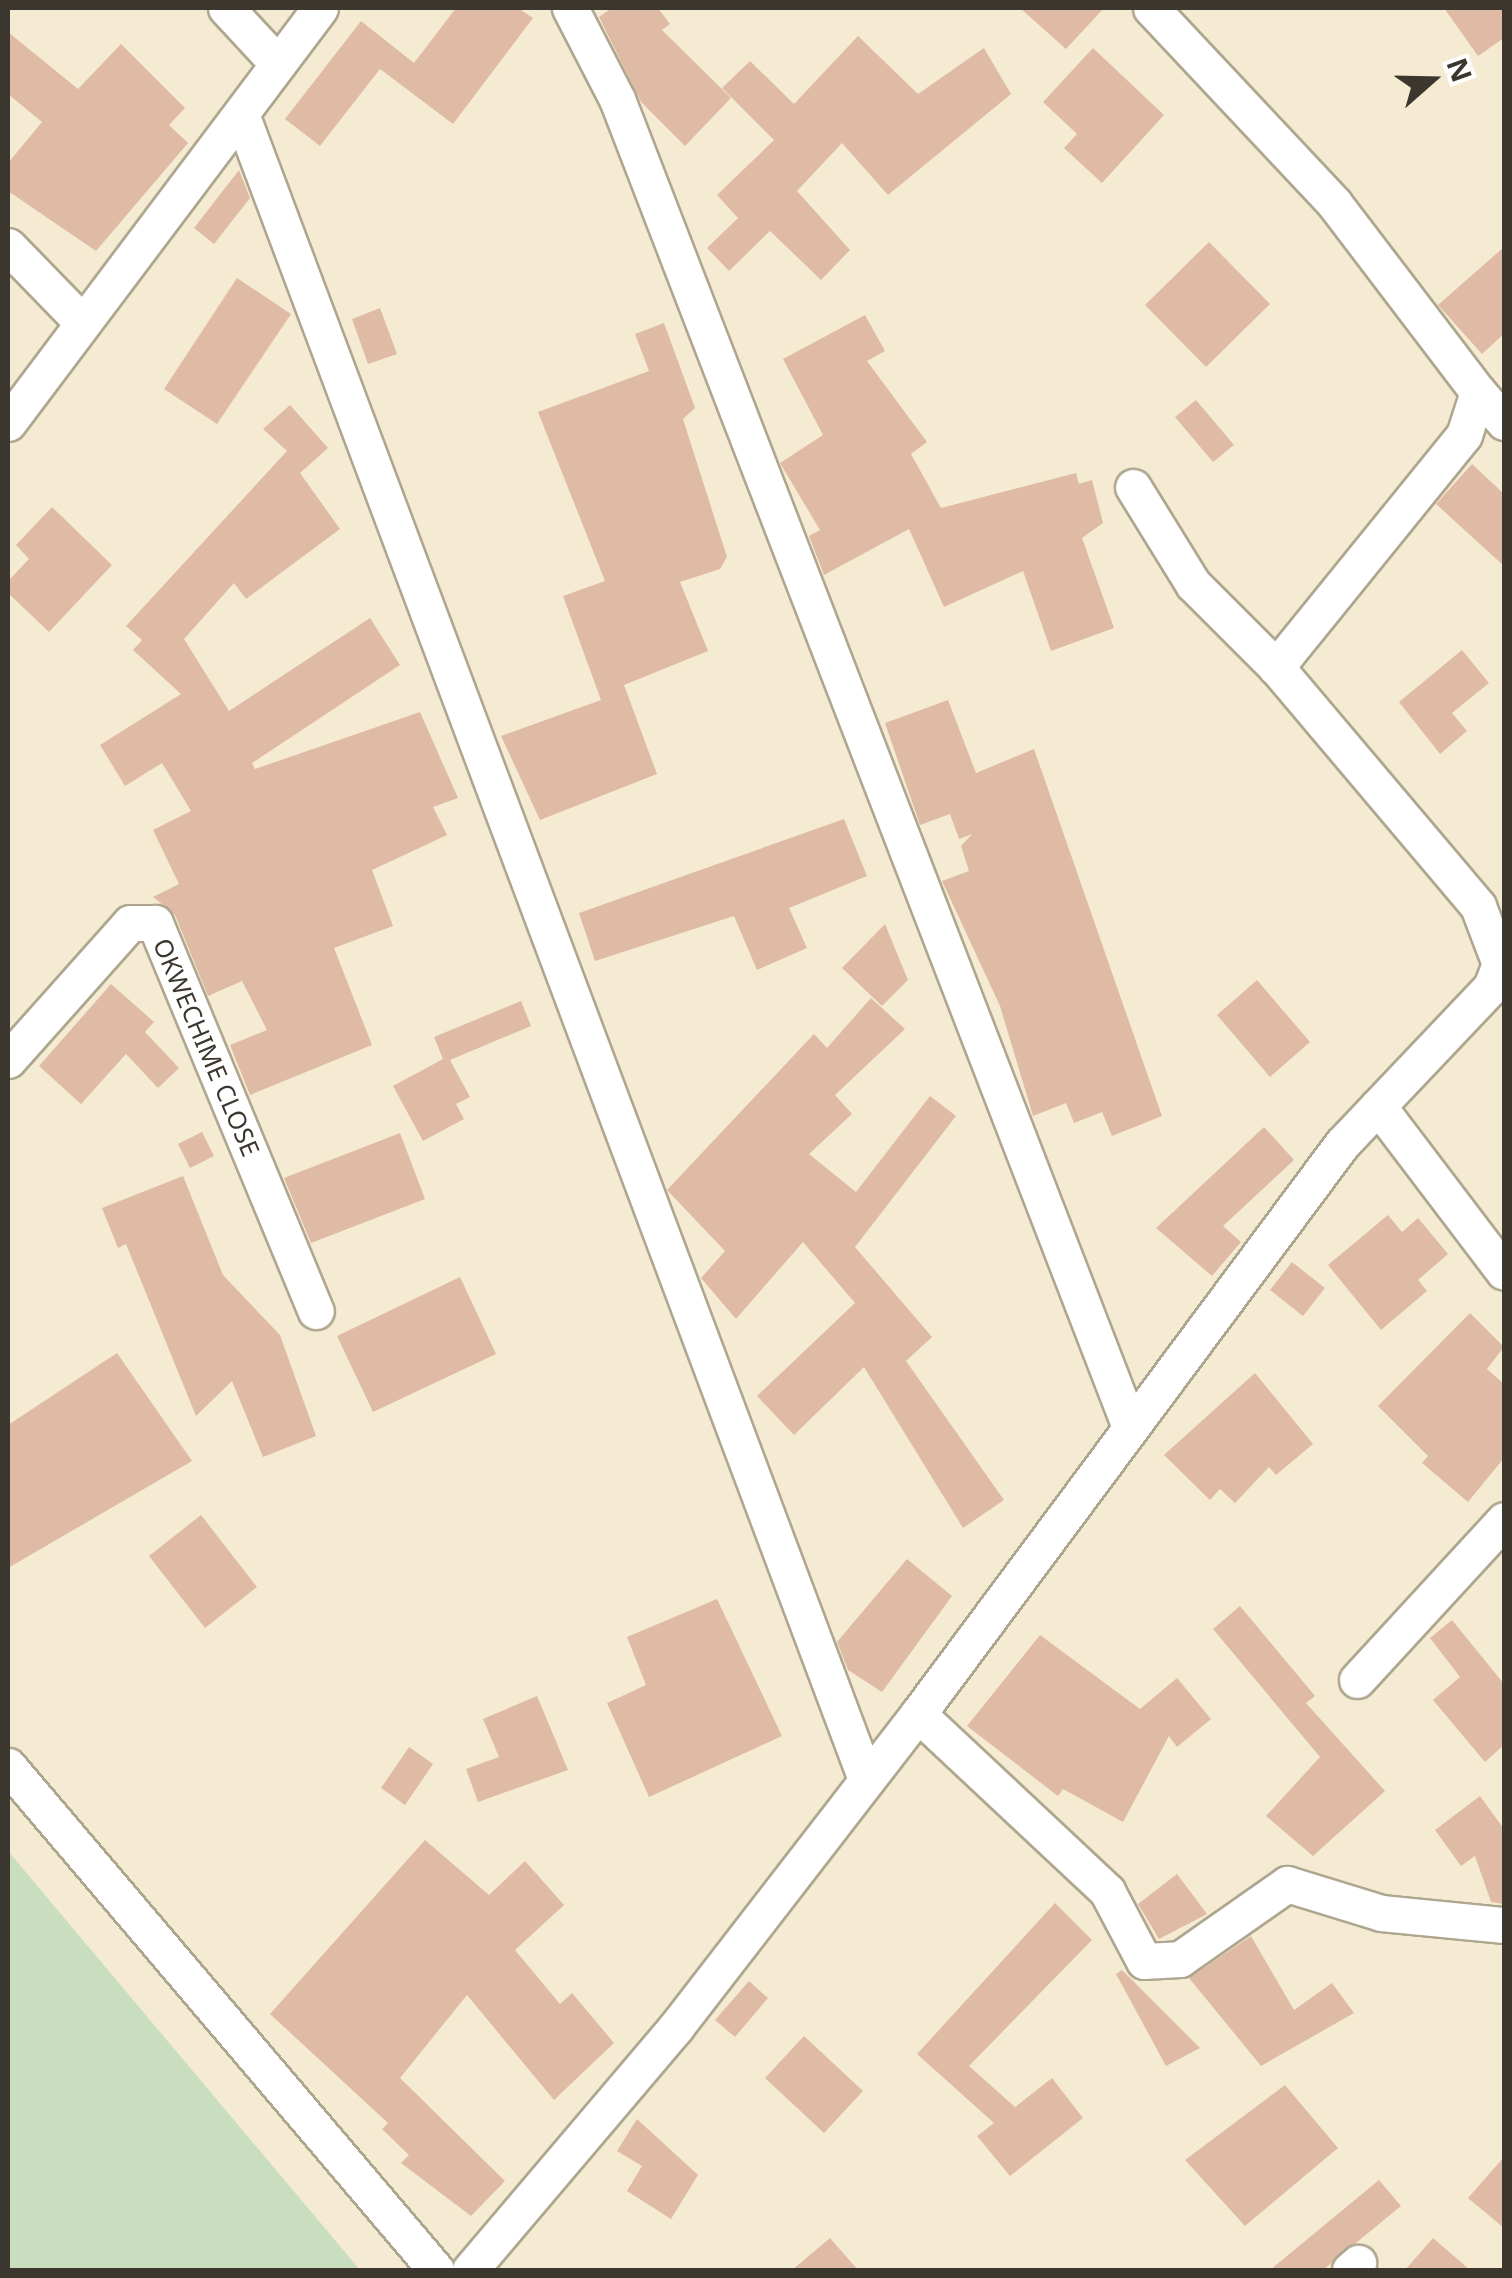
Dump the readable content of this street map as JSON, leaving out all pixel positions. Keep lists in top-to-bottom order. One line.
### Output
{"streets":{"street":["OKWECHIME CLOSE"]},"north":"right"}
